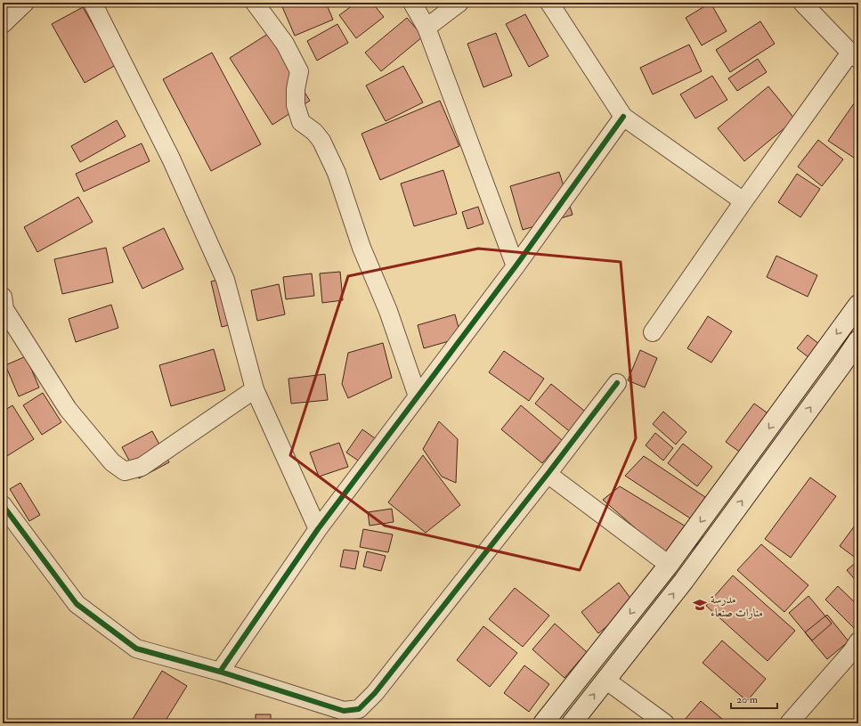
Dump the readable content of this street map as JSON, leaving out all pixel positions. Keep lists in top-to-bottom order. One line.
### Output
{"places":{"school or university":["مدرسة منارات صنعاء"]},"scale_bar":"20 m"}
